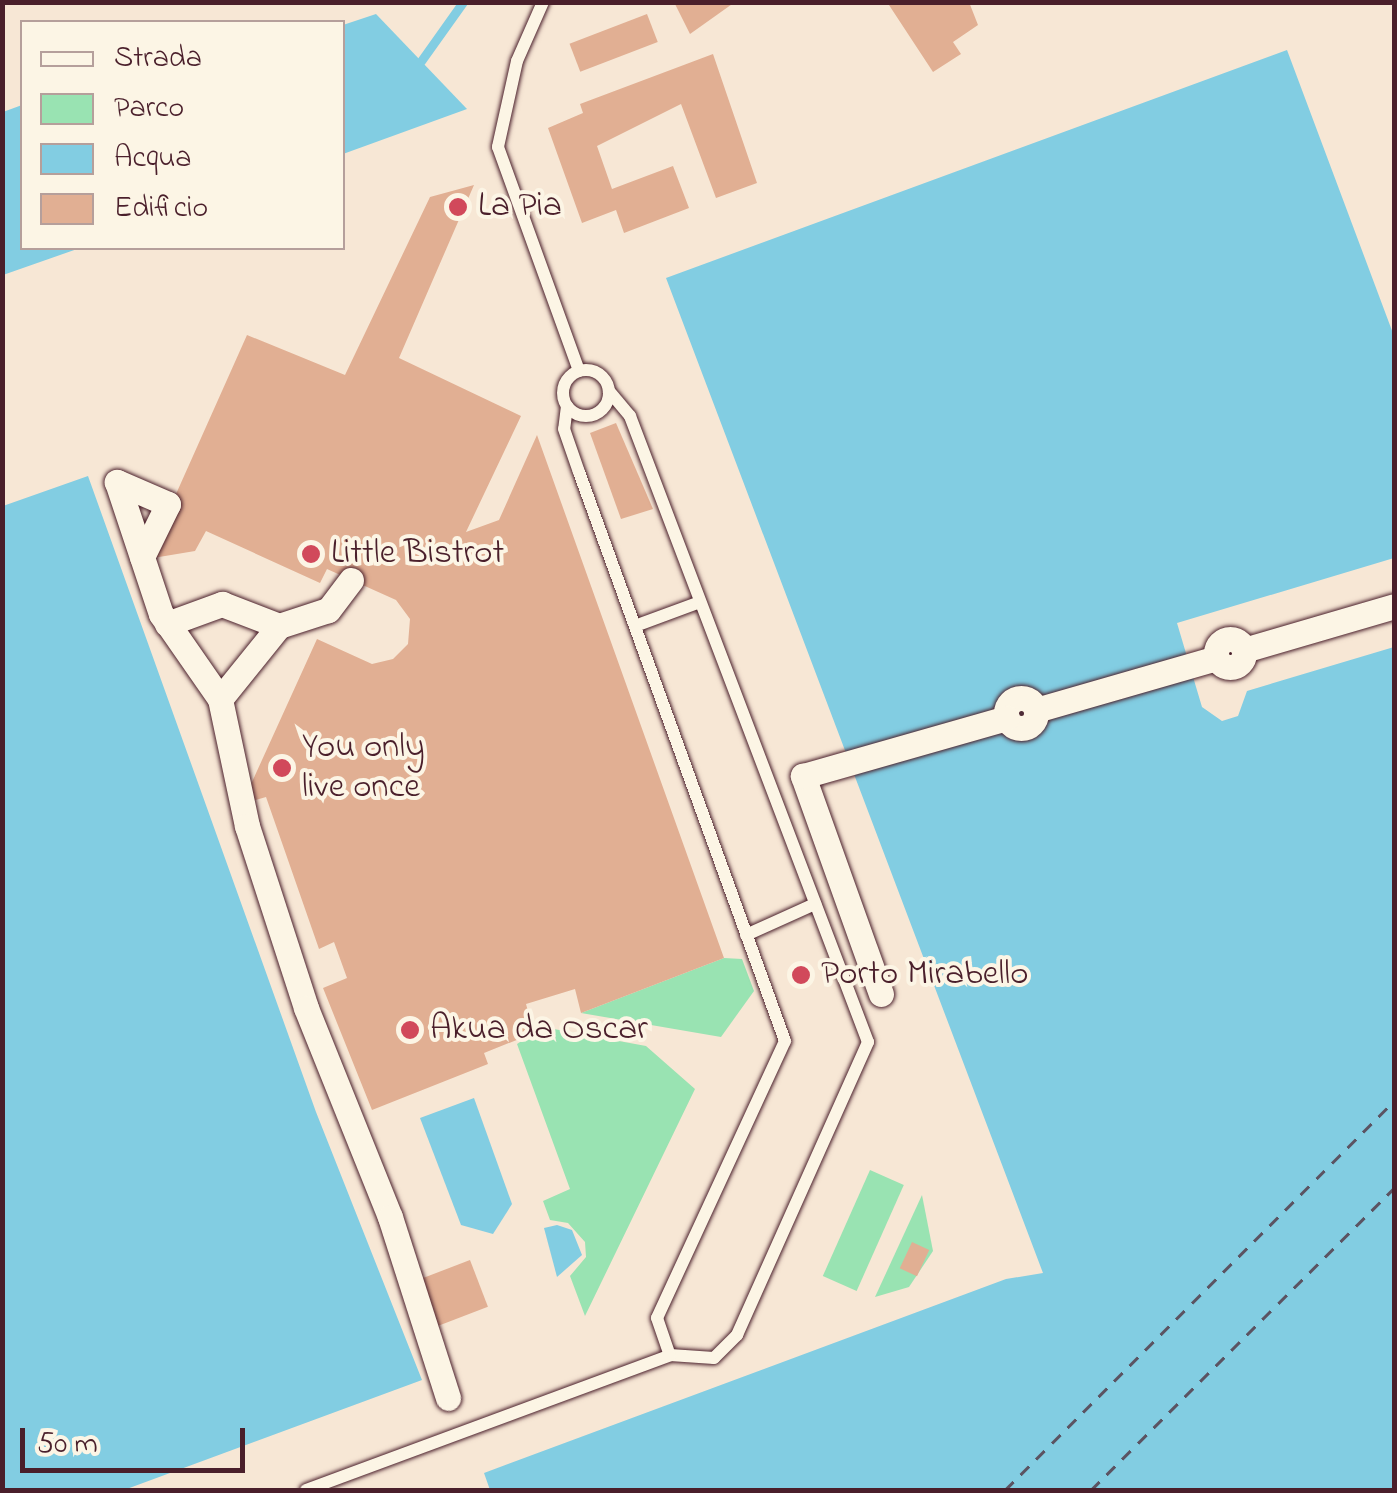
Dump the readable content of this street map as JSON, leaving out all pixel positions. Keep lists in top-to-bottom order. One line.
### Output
{"places":["La Pia","Little Bistrot","You only live once","Porto Mirabello","Akua da Oscar"],"legend":["Strada","Parco","Acqua","Edificio"],"scale_bar":"50 m"}
